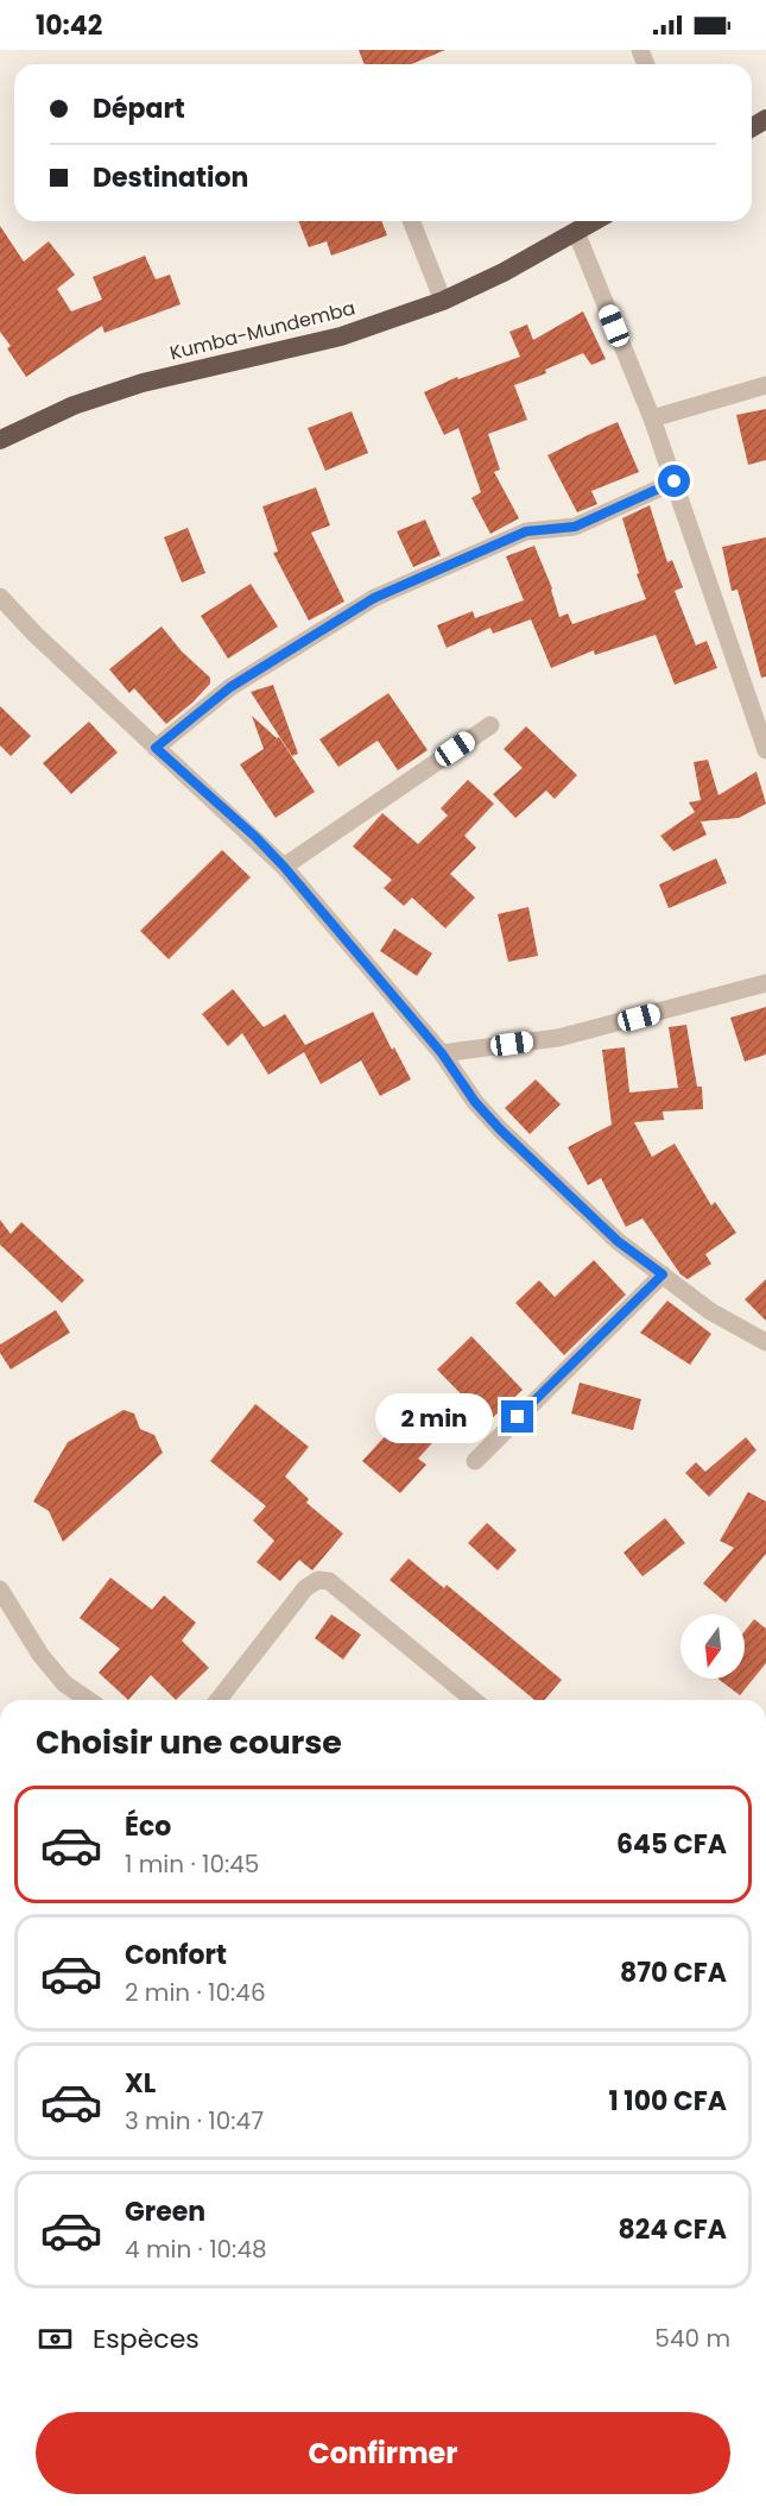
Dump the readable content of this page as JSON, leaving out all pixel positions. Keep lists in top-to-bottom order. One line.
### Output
{"streets":{"highway":["Kumba-Mundemba"]},"north":"bottom","page":{"status":"10:42","banner":["Départ","Destination"],"bubble":"2 min","heading":"Choisir une course","list":[{"name":"Éco","note":"1 min · 10:45","value":"645 CFA"},{"name":"Confort","note":"2 min · 10:46","value":"870 CFA"},{"name":"XL","note":"3 min · 10:47","value":"1 100 CFA"},{"name":"Green","note":"4 min · 10:48","value":"824 CFA"}],"pay":["Espèces","540 m"],"buttons":"Confirmer"}}
